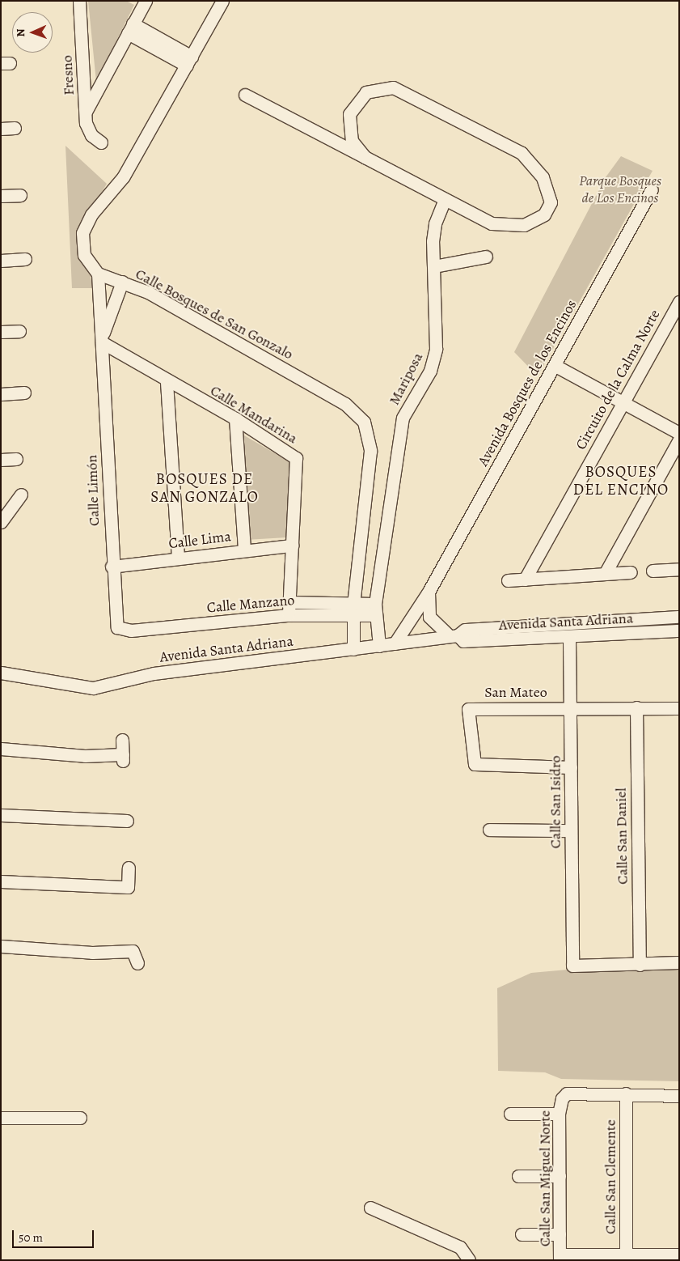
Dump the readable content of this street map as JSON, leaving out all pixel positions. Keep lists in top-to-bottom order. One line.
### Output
{"streets":{"street":["Fresno","Calle Bosques de San Gonzalo","Mariposa","Circuito de la Calma Norte","Avenida Bosques de los Encinos","Calle Mandarina","Calle Limón","Calle Lima","Calle Manzano","Avenida Santa Adriana","San Mateo","Calle San Isidro","Calle San Daniel","Calle San Clemente","Calle San Miguel Norte"]},"crossings":[["Calle Bosques de San Gonzalo","Calle Limón"],["Calle Bosques de San Gonzalo","Calle Manzano"],["Calle Bosques de San Gonzalo","Avenida Santa Adriana"],["Mariposa","Calle Manzano"],["Mariposa","Avenida Santa Adriana"],["Avenida Bosques de los Encinos","Avenida Santa Adriana"],["Calle Mandarina","Calle Limón"],["Calle Mandarina","Calle Lima"],["Calle Mandarina","Calle Manzano"],["Calle Limón","Calle Lima"],["Calle Limón","Calle Manzano"],["Avenida Santa Adriana","Calle San Isidro"],["San Mateo","Calle San Isidro"],["Calle San Isidro","Calle San Daniel"],["Calle San Clemente","Calle San Miguel Norte"]],"districts":["BOSQUES DEL ENCINO","BOSQUES DE SAN GONZALO"],"parks":["Parque Bosques de Los Encinos"],"scale_bar":"50 m","north":"left"}
